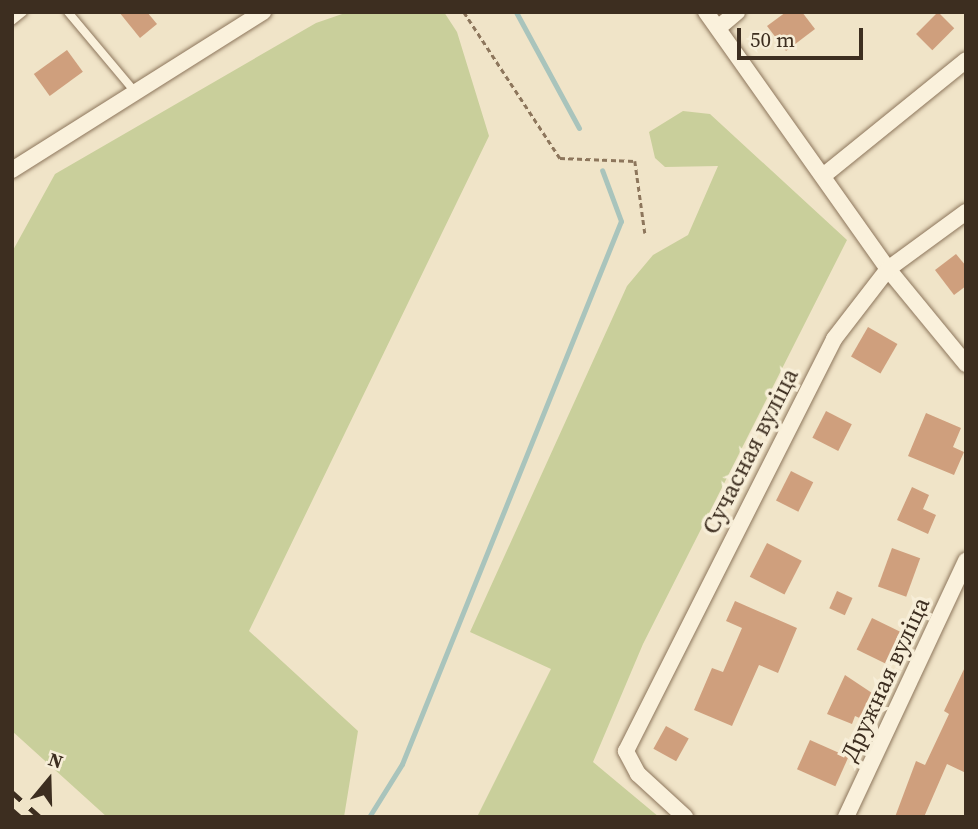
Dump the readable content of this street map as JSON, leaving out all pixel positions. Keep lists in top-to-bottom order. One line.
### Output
{"streets":{"street":["Сучасная вуліца","Дружная вуліца"]},"scale_bar":"50 m","north":"top"}
